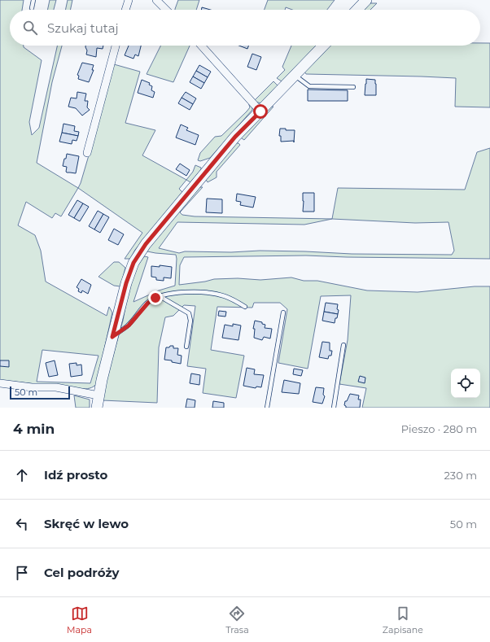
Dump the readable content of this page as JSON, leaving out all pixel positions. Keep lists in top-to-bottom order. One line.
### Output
{"scale_bar":"50 m","page":{"search":"Szukaj tutaj","scale":"50 m","heading":["4 min","Pieszo · 280 m"],"list":[["Idź prosto","230 m"],["Skręć w lewo","50 m"],"Cel podróży"],"nav":["Mapa","Trasa","Zapisane"]}}
